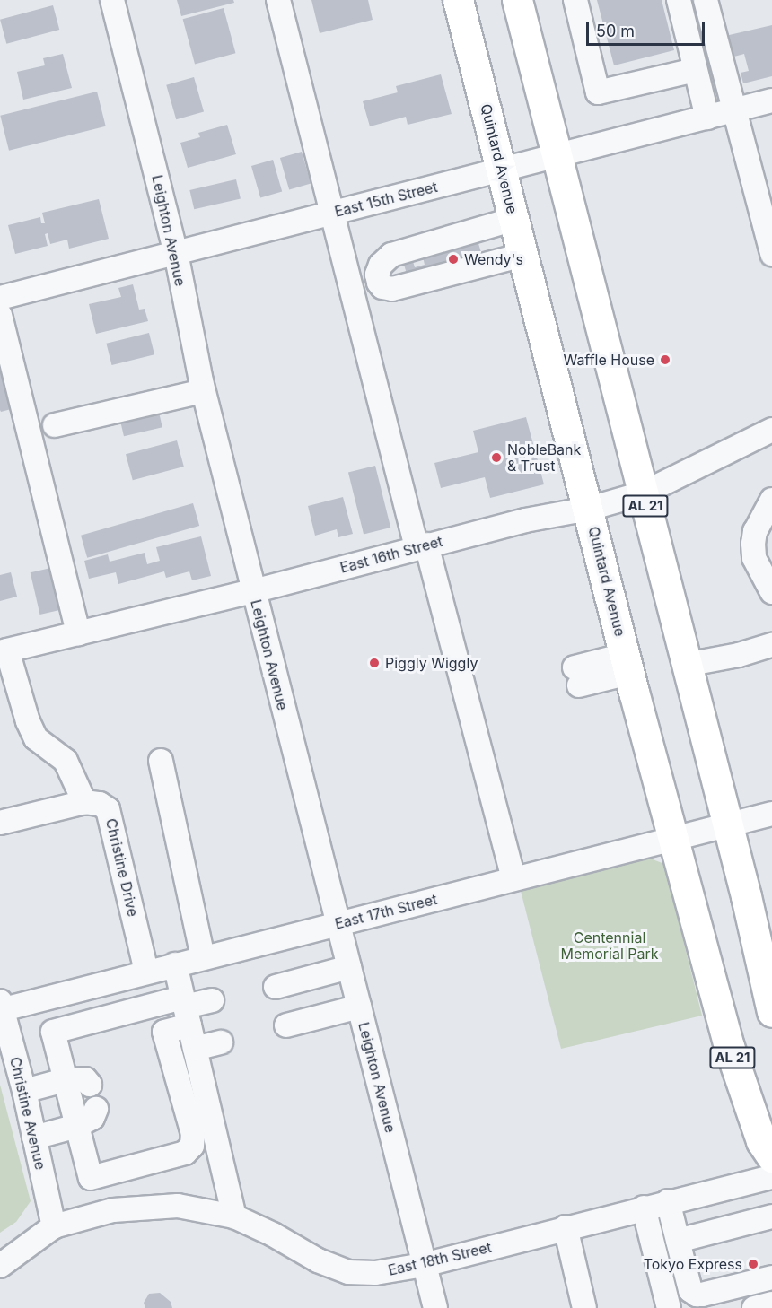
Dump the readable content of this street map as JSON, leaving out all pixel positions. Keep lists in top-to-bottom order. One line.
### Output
{"streets":{"highway":["Quintard Avenue","AL 21"],"street":["East 15th Street","Leighton Avenue","East 16th Street","Christine Drive","East 17th Street","Christine Avenue","East 18th Street"]},"crossings":[["Quintard Avenue","East 15th Street"],["Quintard Avenue","East 16th Street"],["Quintard Avenue","East 17th Street"],["East 15th Street","Leighton Avenue"],["East 15th Street","AL 21"],["Leighton Avenue","East 16th Street"],["Leighton Avenue","East 17th Street"],["Leighton Avenue","East 18th Street"],["AL 21","East 16th Street"],["AL 21","East 17th Street"],["Christine Drive","East 17th Street"],["East 17th Street","Christine Avenue"],["Christine Avenue","East 18th Street"]],"parks":["Centennial Memorial Park"],"places":["Wendy's","Waffle House","NobleBank & Trust","Piggly Wiggly","Tokyo Express"],"scale_bar":"50 m"}
